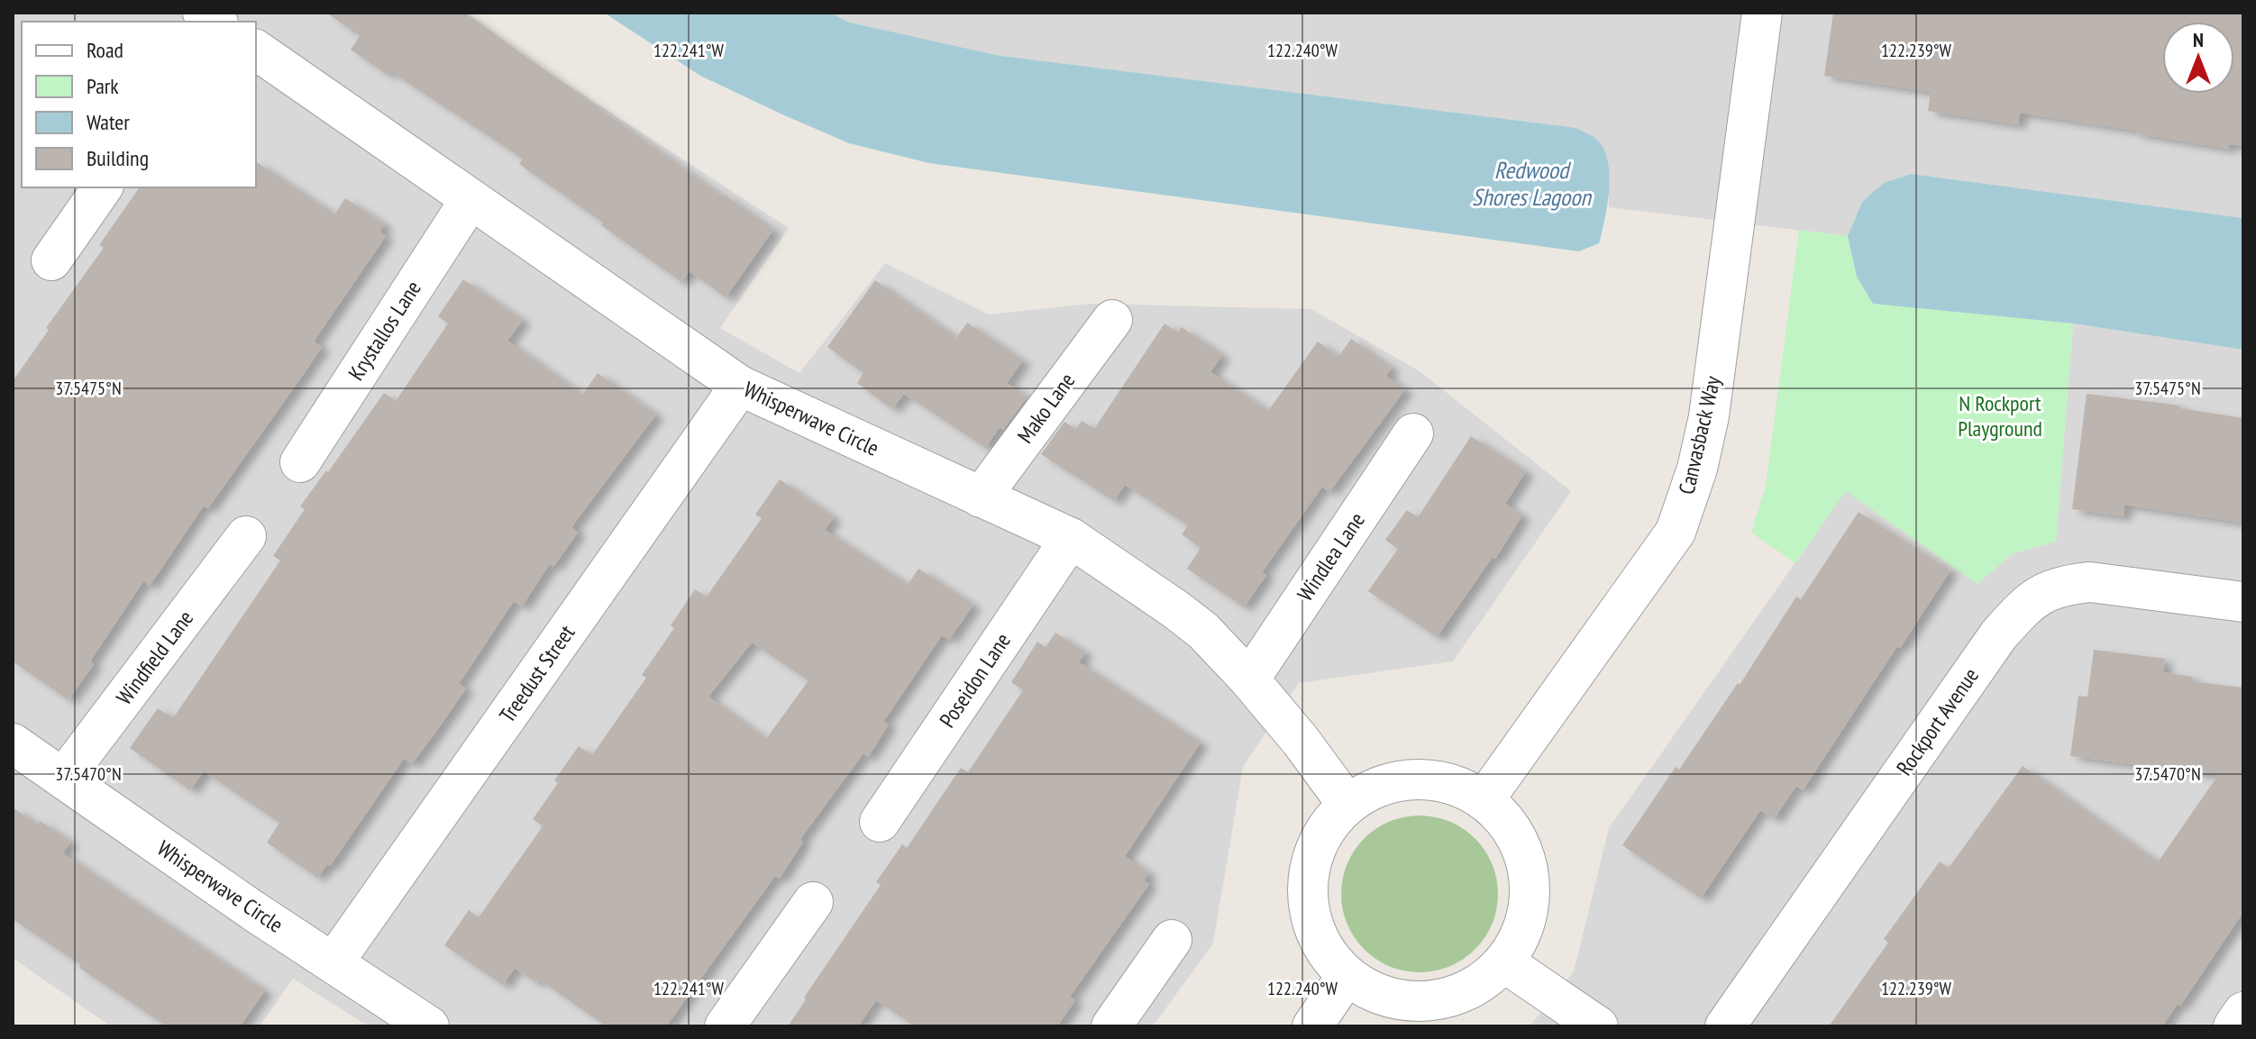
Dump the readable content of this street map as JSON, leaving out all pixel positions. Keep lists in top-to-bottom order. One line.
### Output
{"streets":{"street":["Krystallos Lane","Mako Lane","Whisperwave Circle","Canvasback Way","Windlea Lane","Windfield Lane","Treedust Street","Poseidon Lane","Rockport Avenue"]},"crossings":[["Krystallos Lane","Whisperwave Circle"],["Mako Lane","Whisperwave Circle"],["Whisperwave Circle","Canvasback Way"],["Whisperwave Circle","Windlea Lane"],["Whisperwave Circle","Windfield Lane"],["Whisperwave Circle","Treedust Street"],["Whisperwave Circle","Poseidon Lane"]],"water":["Redwood Shores Lagoon"],"parks":["N Rockport Playground"],"legend":["Road","Park","Water","Building"],"north":"top","coordinates":["122.241°W","122.240°W","122.239°W","37.5475°N","37.5470°N"]}
